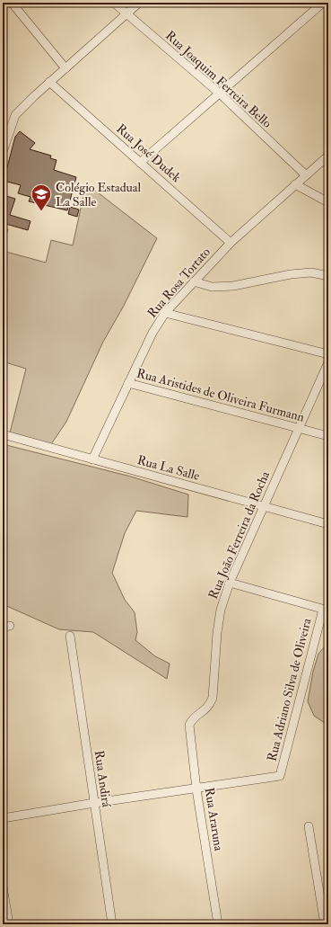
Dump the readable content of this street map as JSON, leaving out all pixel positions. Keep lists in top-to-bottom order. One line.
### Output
{"streets":{"street":["Rua Joaquim Ferreira Bello","Rua José Dudek","Rua Rosa Tortato","Rua Aristides de Oliveira Furmann","Rua La Salle","Rua João Ferreira da Rocha","Rua Adriano Silva de Oliveira","Rua Andirá","Rua Araruna"]},"crossings":[["Rua Joaquim Ferreira Bello","Rua Rosa Tortato"],["Rua José Dudek","Rua Rosa Tortato"],["Rua Rosa Tortato","Rua Aristides de Oliveira Furmann"],["Rua Rosa Tortato","Rua La Salle"],["Rua Aristides de Oliveira Furmann","Rua João Ferreira da Rocha"],["Rua La Salle","Rua João Ferreira da Rocha"],["Rua João Ferreira da Rocha","Rua Araruna"],["Rua Adriano Silva de Oliveira","Rua Araruna"]],"places":{"school or university":["Colégio Estadual La Salle"]}}
